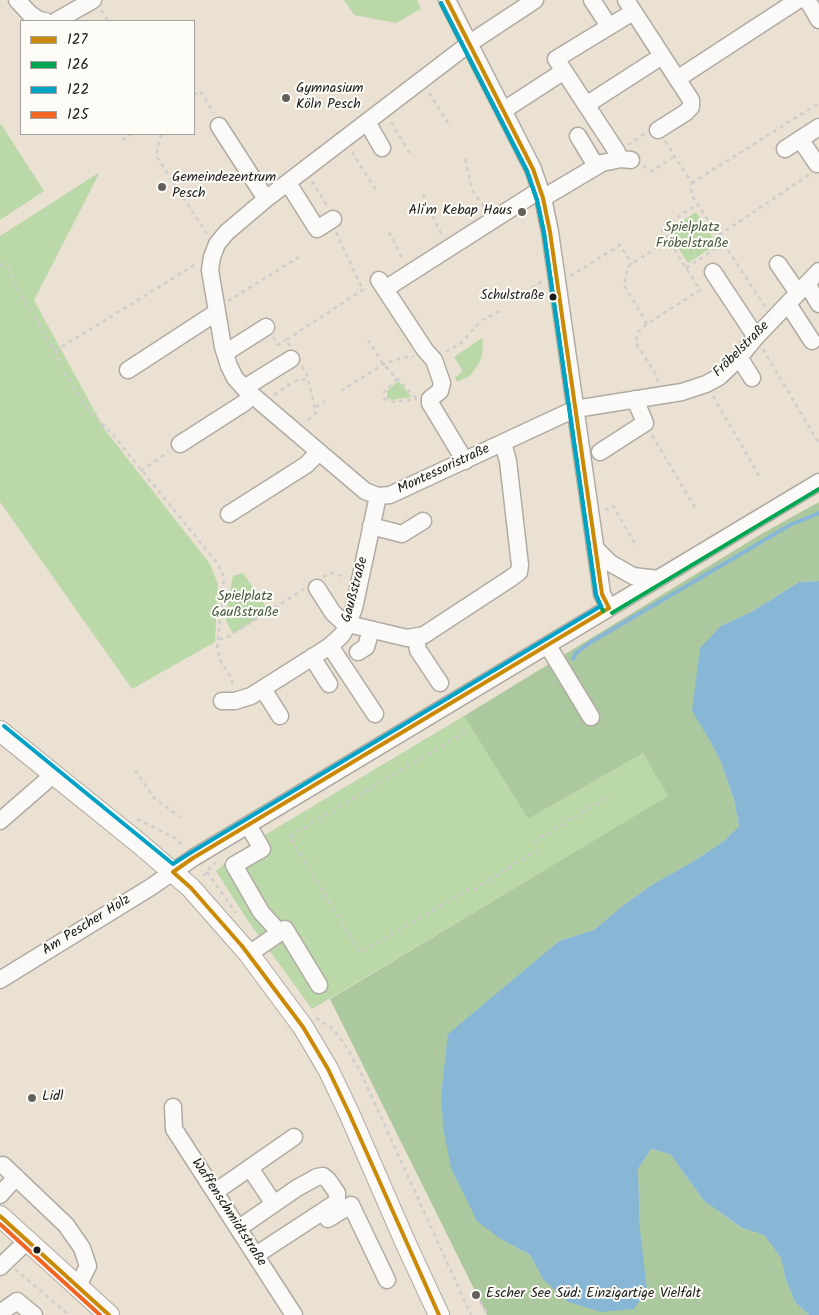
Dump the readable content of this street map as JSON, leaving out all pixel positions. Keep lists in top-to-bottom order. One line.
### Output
{"streets":{"street":["Fröbelstraße","Montessoristraße","Gaußstraße","Am Pescher Holz","Waffenschmidtstraße"]},"crossings":[["Fröbelstraße","Montessoristraße"],["Montessoristraße","Gaußstraße"]],"parks":["Spielplatz Fröbelstraße","Spielplatz Gaußstraße"],"places":["Gymnasium Köln Pesch","Gemeindezentrum Pesch","Ali'm Kebap Haus","Schulstraße","Lidl","Escher See Süd: Einzigartige Vielfalt"],"lines":["transit line 127","transit line 126","transit line 122","transit line 125"],"legend":["127","126","122","125"]}
